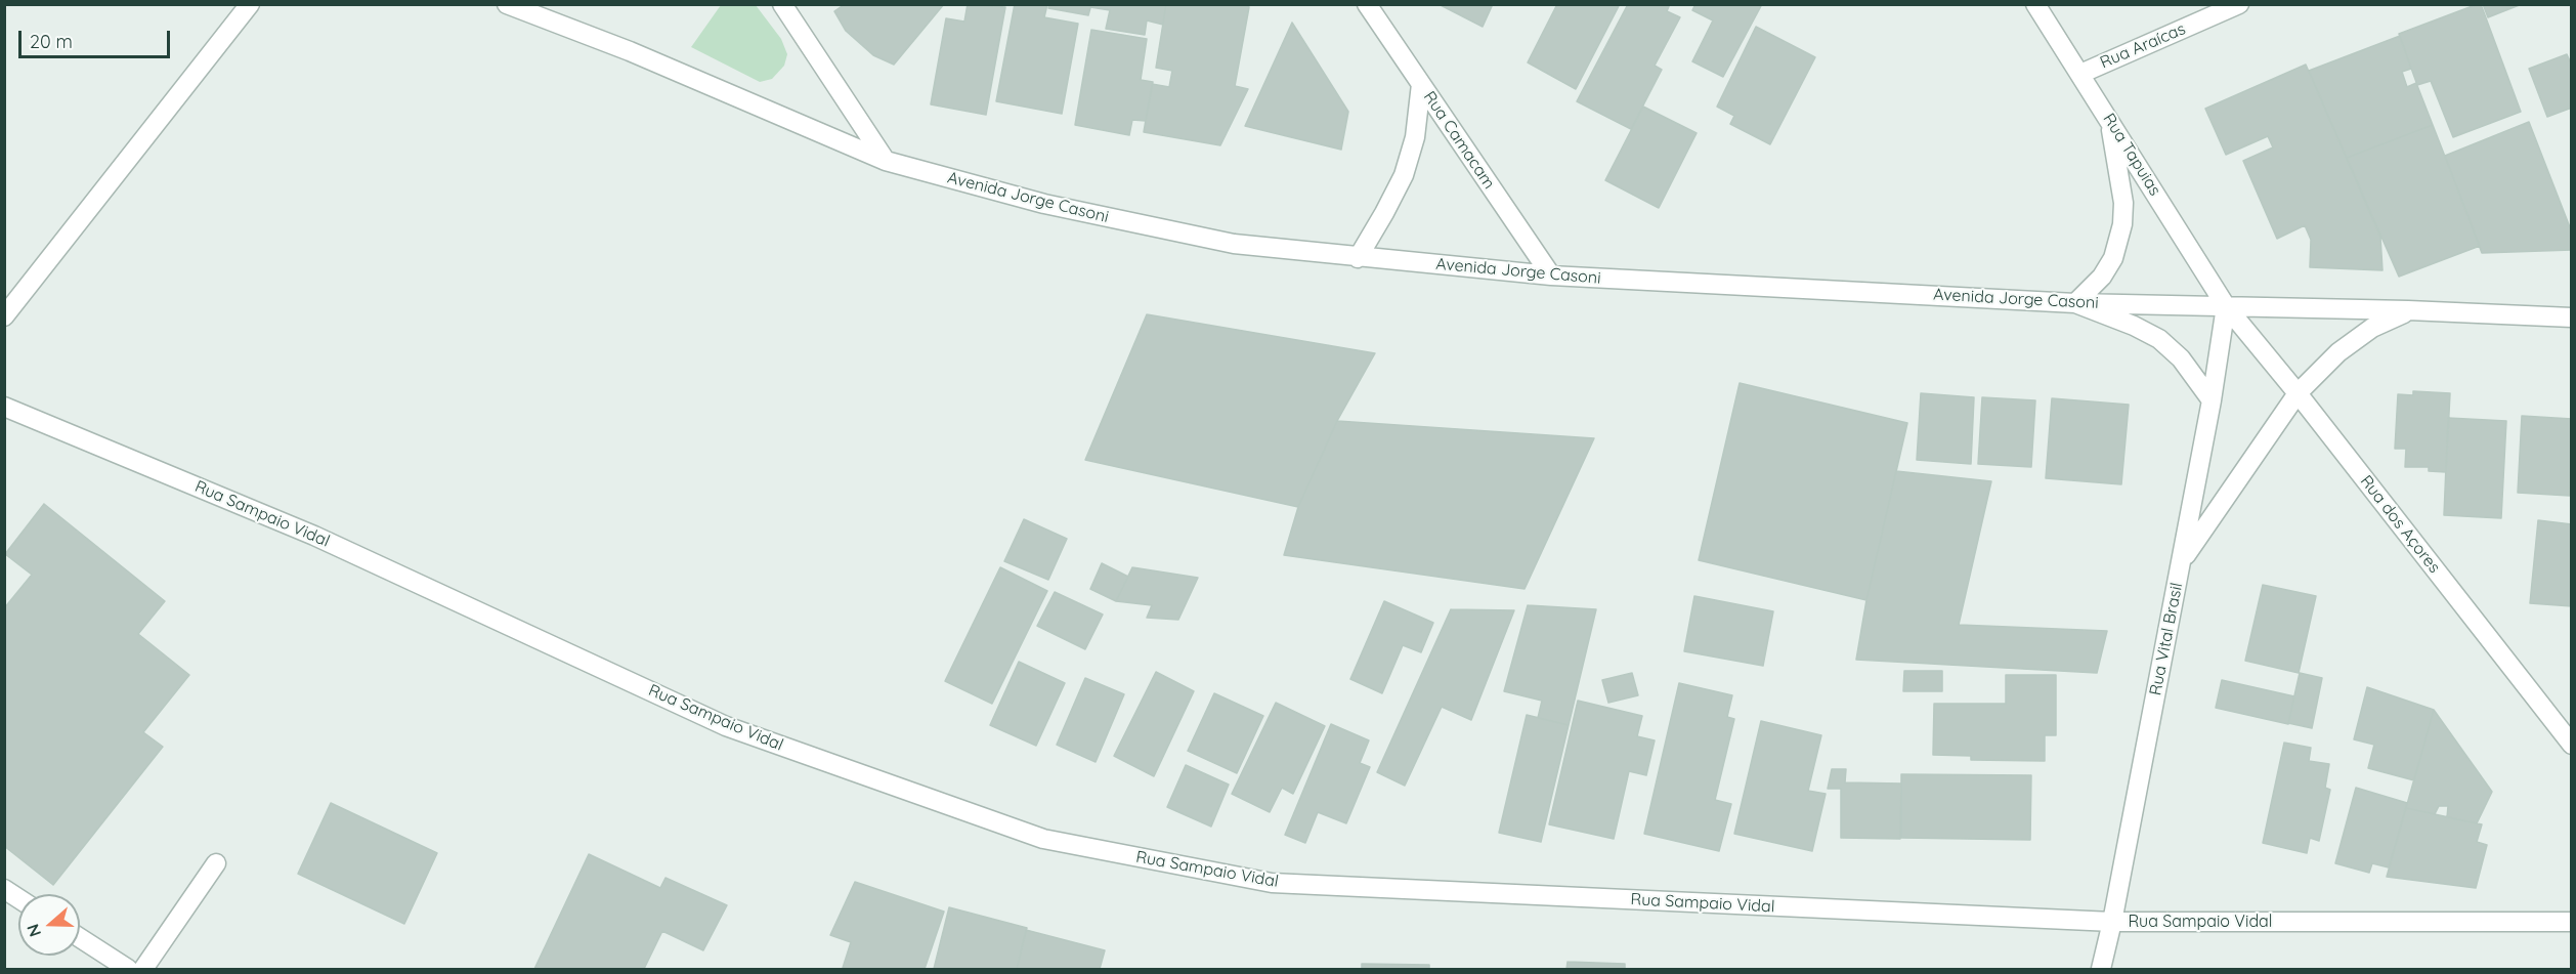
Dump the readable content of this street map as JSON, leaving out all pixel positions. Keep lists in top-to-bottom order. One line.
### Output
{"streets":{"street":["Rua Araícas","Rua Camacam","Rua Tapuias","Avenida Jorge Casoni","Rua Sampaio Vidal","Rua dos Açores","Rua Vital Brasil"]},"crossings":[["Rua Araícas","Rua Tapuias"],["Rua Camacam","Avenida Jorge Casoni"],["Rua Tapuias","Avenida Jorge Casoni"],["Rua Tapuias","Rua dos Açores"],["Rua Tapuias","Rua Vital Brasil"],["Avenida Jorge Casoni","Rua dos Açores"],["Avenida Jorge Casoni","Rua Vital Brasil"],["Rua Sampaio Vidal","Rua Vital Brasil"],["Rua dos Açores","Rua Vital Brasil"]],"scale_bar":"20 m","north":"left"}
